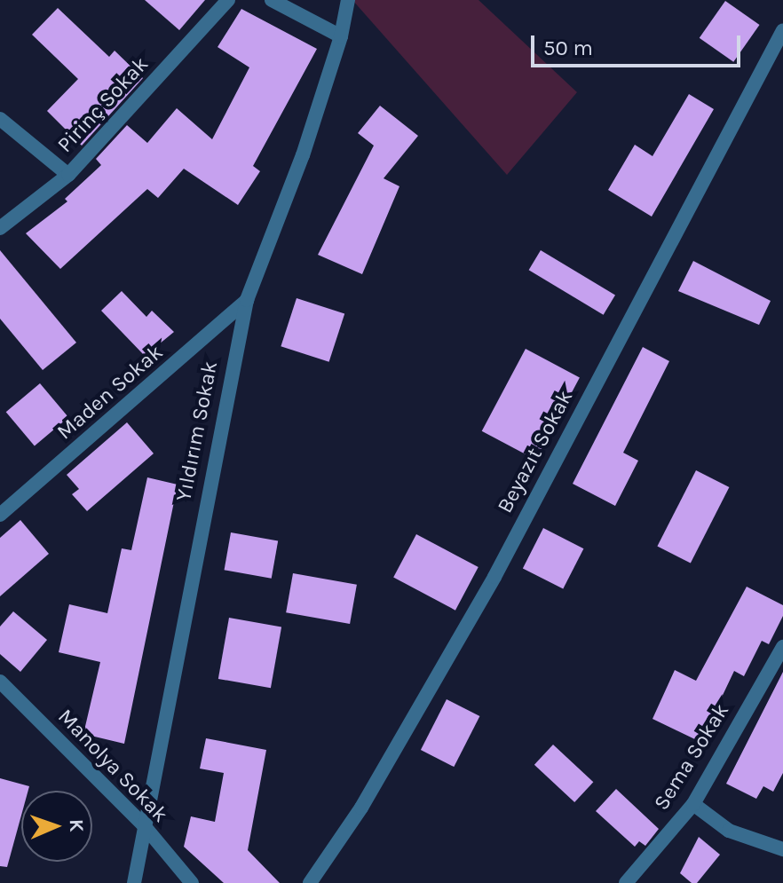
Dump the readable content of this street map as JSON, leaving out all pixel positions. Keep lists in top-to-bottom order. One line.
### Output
{"streets":{"street":["Pirinç Sokak","Maden Sokak","Yıldırım Sokak","Beyazıt Sokak","Sema Sokak","Manolya Sokak"]},"crossings":[["Maden Sokak","Yıldırım Sokak"],["Yıldırım Sokak","Manolya Sokak"]],"scale_bar":"50 m","north":"right"}
